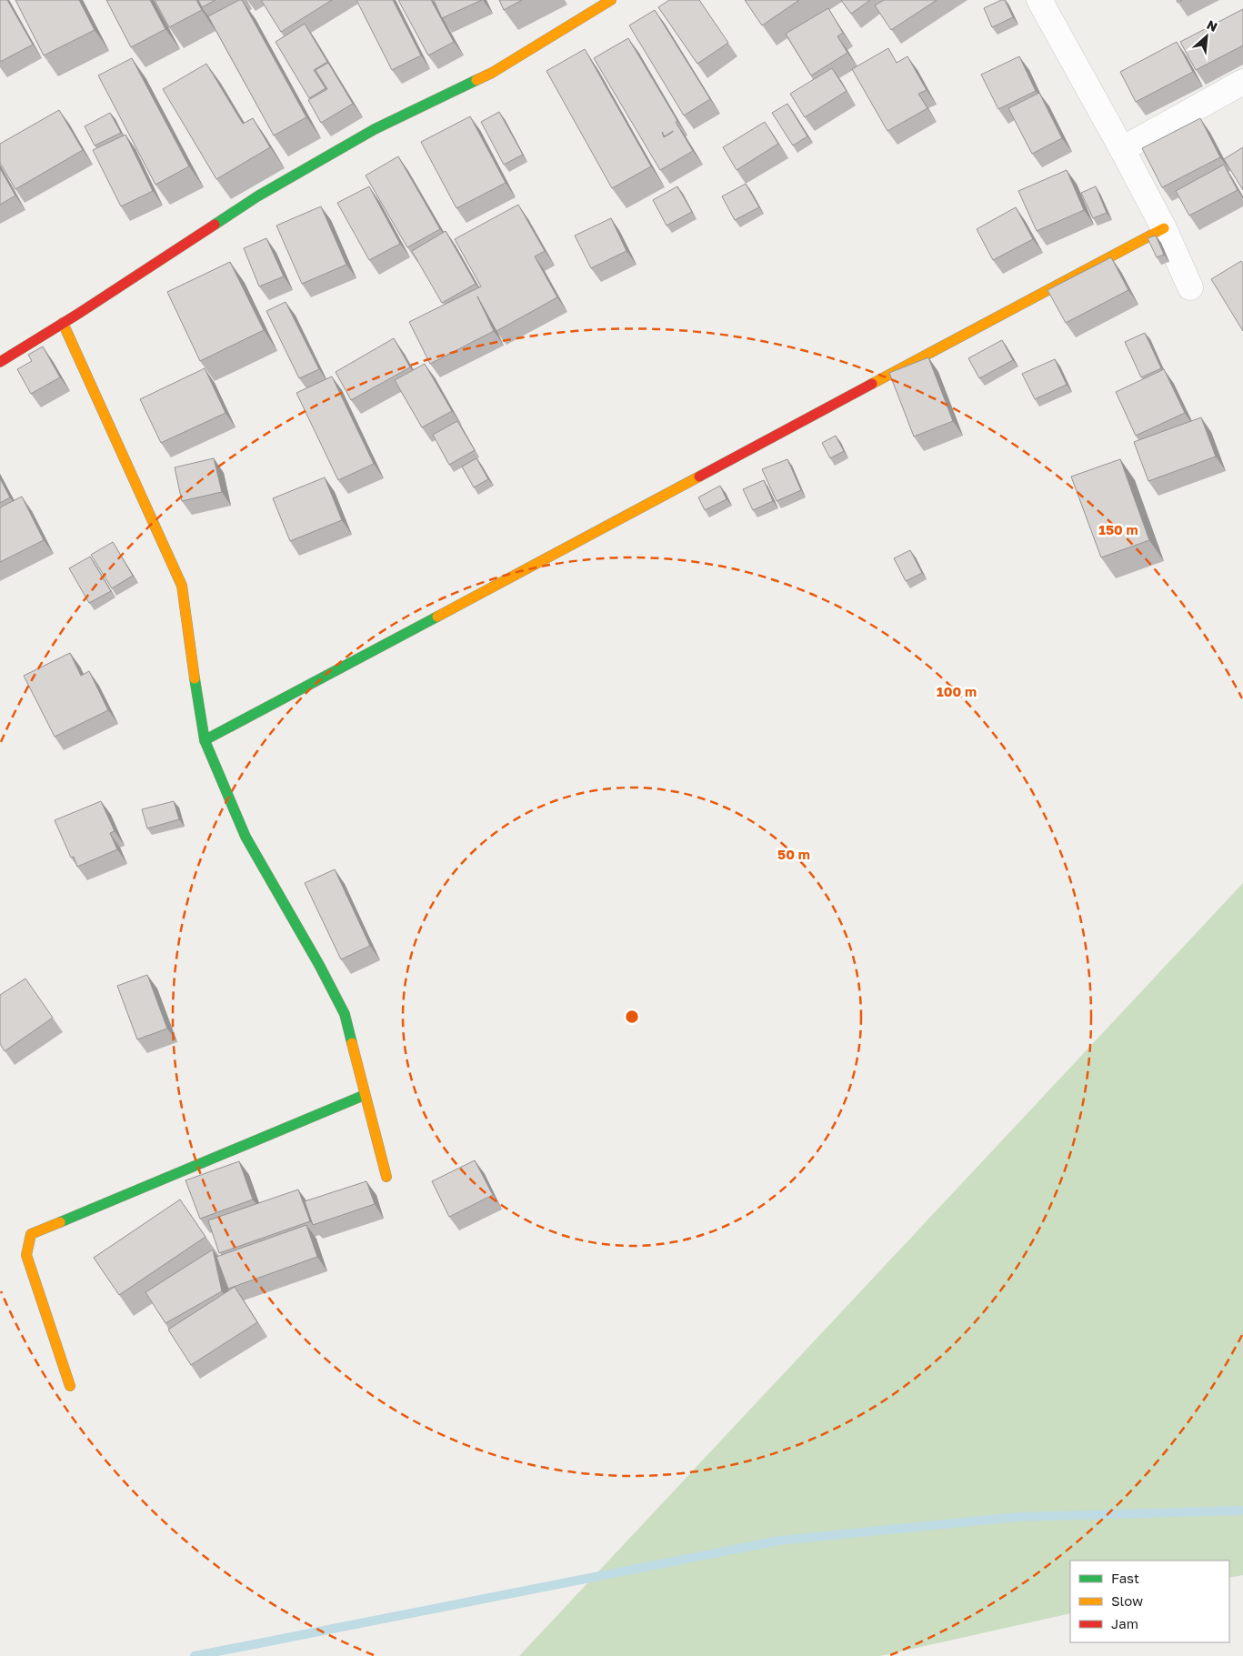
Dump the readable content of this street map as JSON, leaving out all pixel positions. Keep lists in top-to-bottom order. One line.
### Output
{"legend":["Fast","Slow","Jam"],"north":"top right","rings":["150 m","100 m","50 m"]}
